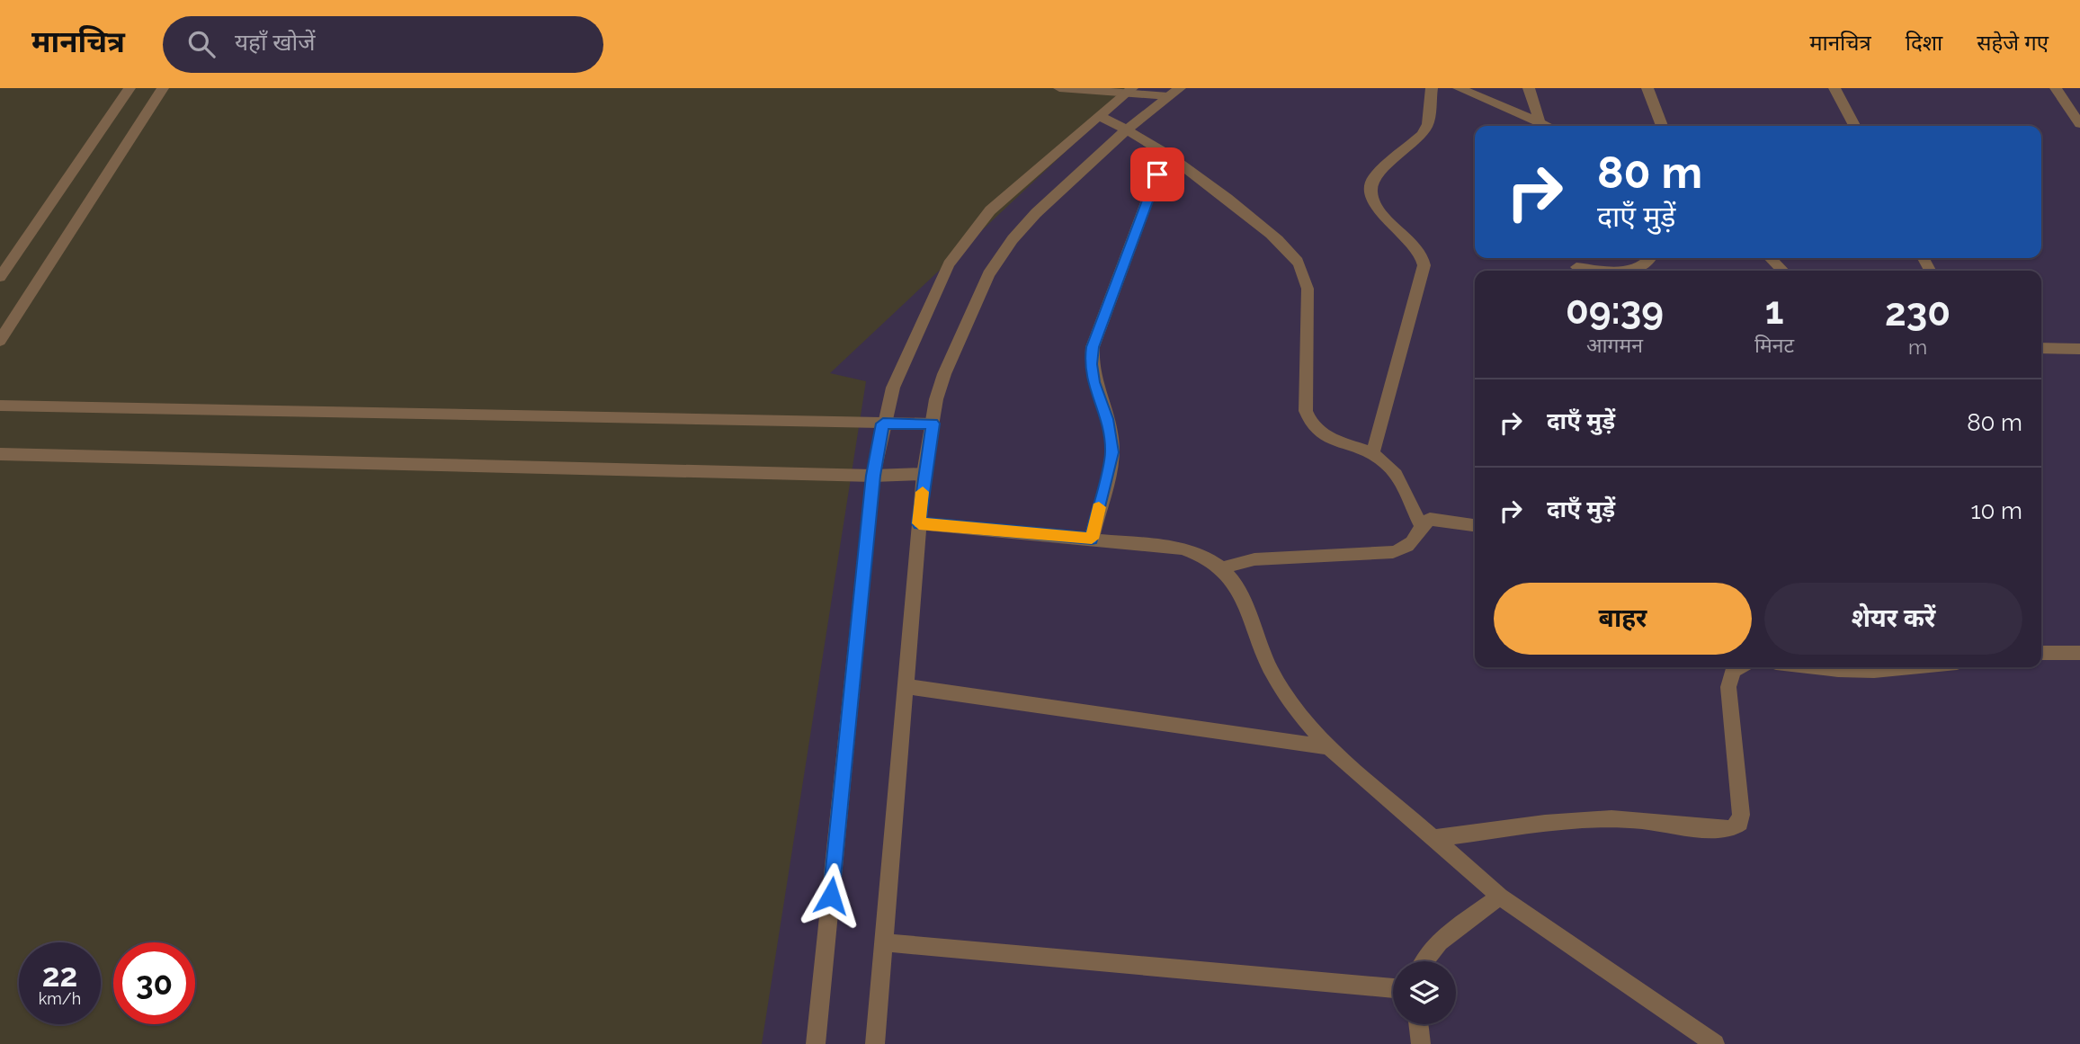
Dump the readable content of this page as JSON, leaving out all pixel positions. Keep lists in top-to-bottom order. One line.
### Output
{"page":{"header":"मानचित्र","search":"यहाँ खोजें","nav":["मानचित्र","दिशा","सहेजे गए"],"turn":["80 m","दाएँ मुड़ें"],"eta":["09:39","आगमन","1","मिनट","230","m"],"list":[{"name":"दाएँ मुड़ें","value":"80 m"},{"name":"दाएँ मुड़ें","value":"10 m"}],"buttons":["बाहर","शेयर करें"],"speed":"22 km/h","limit":"30"}}
